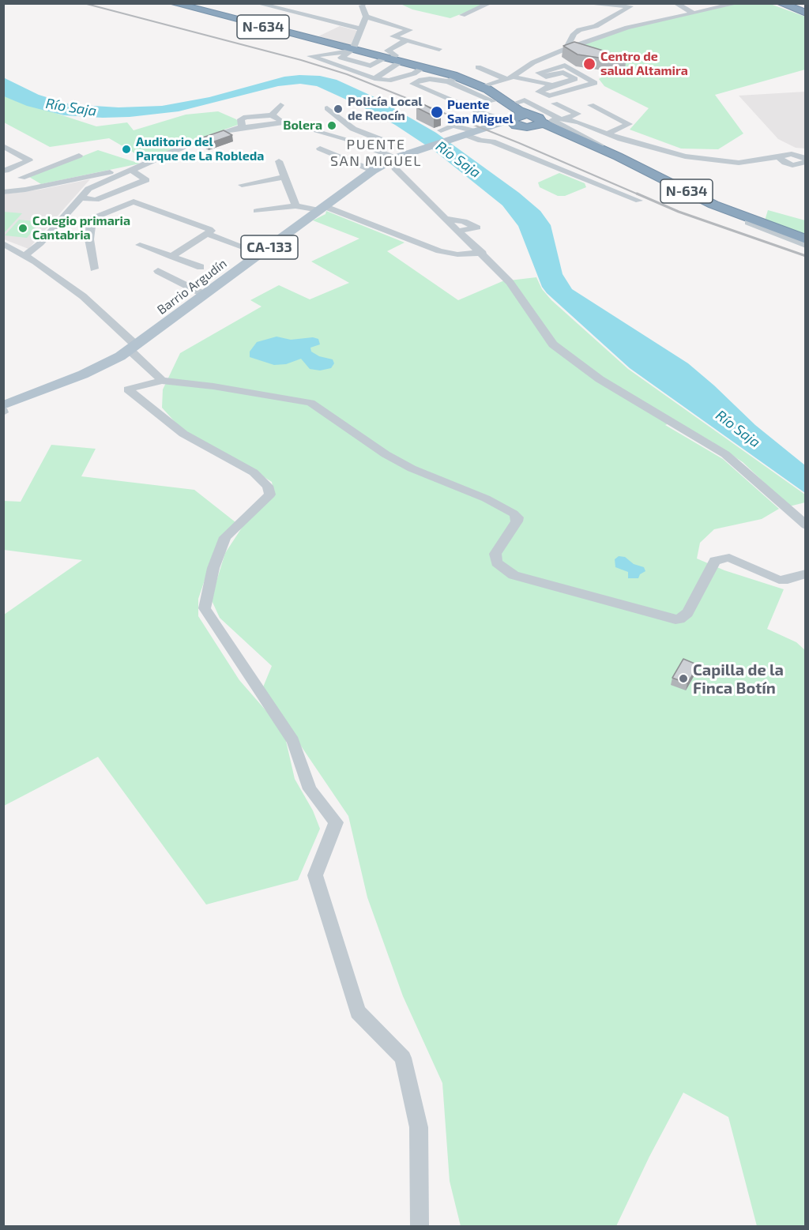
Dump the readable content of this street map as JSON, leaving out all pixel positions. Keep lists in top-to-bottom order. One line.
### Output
{"streets":{"highway":["N-634"],"main road":["CA-133","Barrio Argudín"]},"crossings":[["N-634","Barrio Argudín"],["CA-133","Barrio Argudín"]],"districts":["PUENTE SAN MIGUEL"],"water":["Río Saja"],"places":["Centro de salud Altamira","Policía Local de Reocín","Puente San Miguel","Bolera","Auditorio del Parque de La Robleda","Colegio primaria Cantabria","Capilla de la Finca Botín"]}
